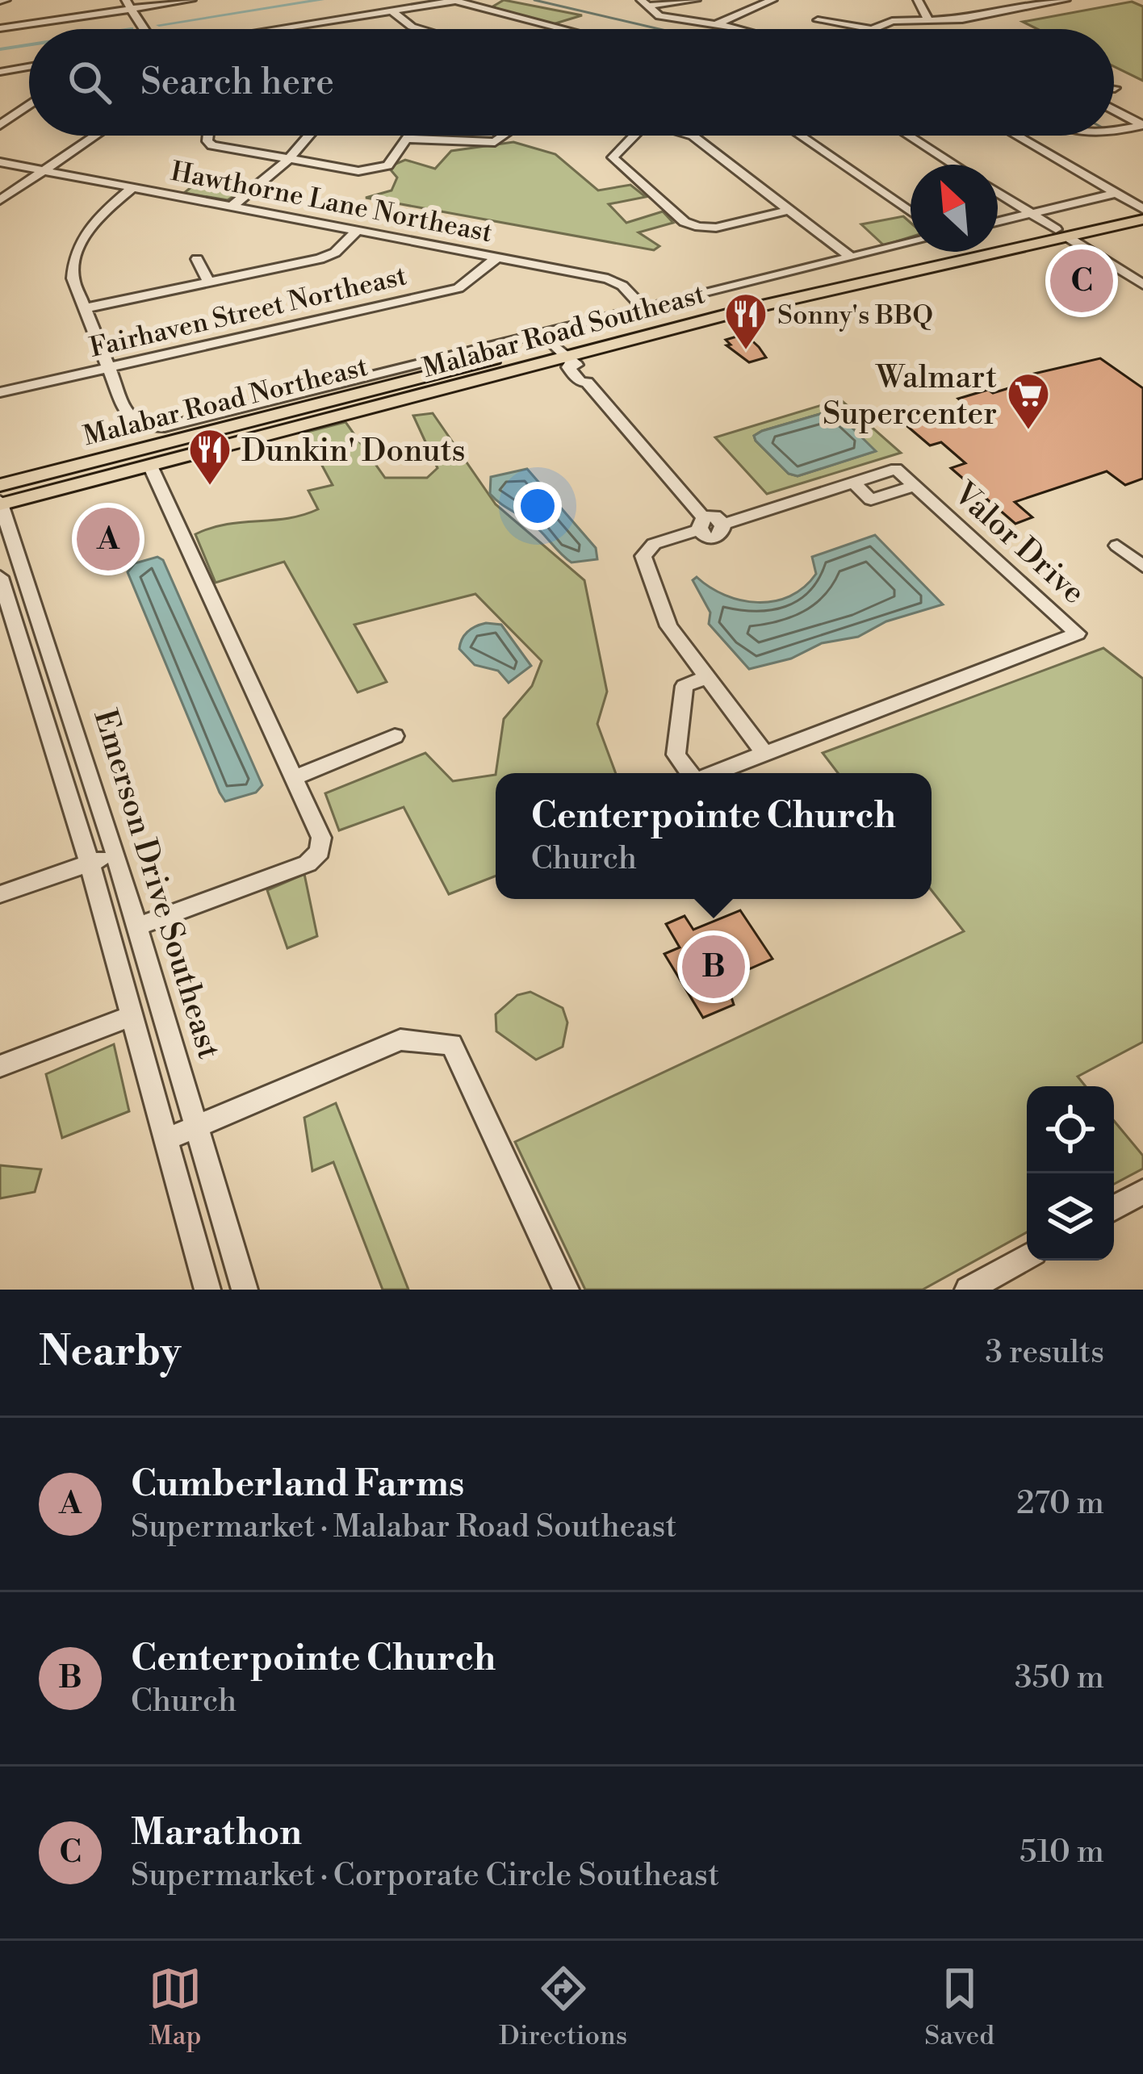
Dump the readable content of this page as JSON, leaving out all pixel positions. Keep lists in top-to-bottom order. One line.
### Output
{"streets":{"main road":["Malabar Road Southeast","Malabar Road Northeast"],"street":["Hawthorne Lane Northeast","Fairhaven Street Northeast","Valor Drive","Emerson Drive Southeast"]},"crossings":[["Hawthorne Lane Northeast","Fairhaven Street Northeast"],["Malabar Road Southeast","Malabar Road Northeast"],["Malabar Road Southeast","Emerson Drive Southeast"],["Malabar Road Northeast","Emerson Drive Southeast"]],"places":{"restaurant":["Sonny's BBQ","Dunkin' Donuts"],"supermarket":["Walmart Supercenter"]},"north":"top left","page":{"search":"Search here","pins":["C","A","B"],"popup":["Centerpointe Church","Church"],"heading":["Nearby","3 results"],"list":[{"mark":"A","name":"Cumberland Farms","note":"Supermarket · Malabar Road Southeast","value":"270 m"},{"mark":"B","name":"Centerpointe Church","note":"Church","value":"350 m"},{"mark":"C","name":"Marathon","note":"Supermarket · Corporate Circle Southeast","value":"510 m"}],"nav":["Map","Directions","Saved"]}}
